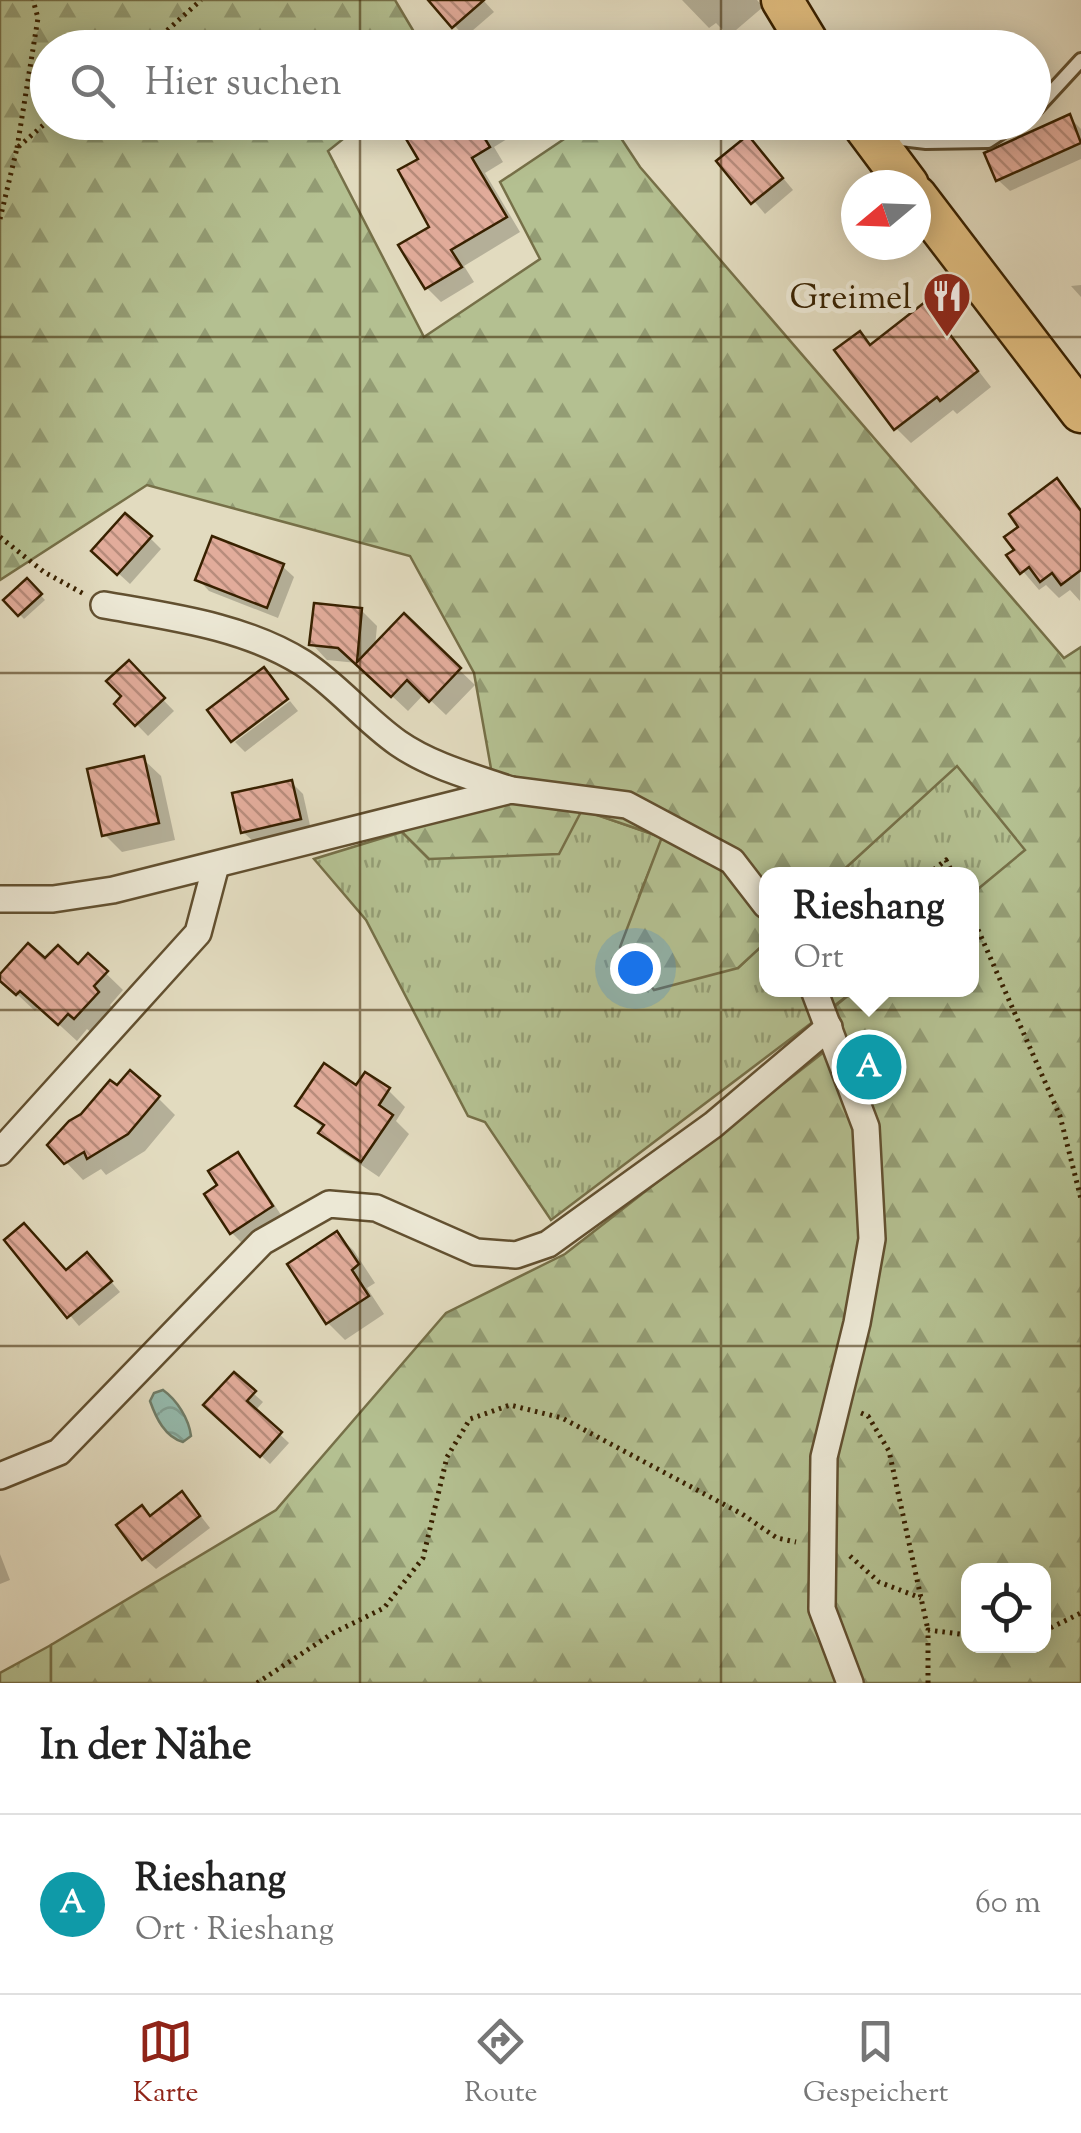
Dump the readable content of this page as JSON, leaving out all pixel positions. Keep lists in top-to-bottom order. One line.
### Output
{"places":{"restaurant":["Greimel"]},"north":"left","page":{"search":"Hier suchen","popup":["Rieshang","Ort"],"pins":"A","heading":"In der Nähe","list":[{"mark":"A","name":"Rieshang","note":"Ort · Rieshang","value":"60 m"}],"nav":["Karte","Route","Gespeichert"]}}
